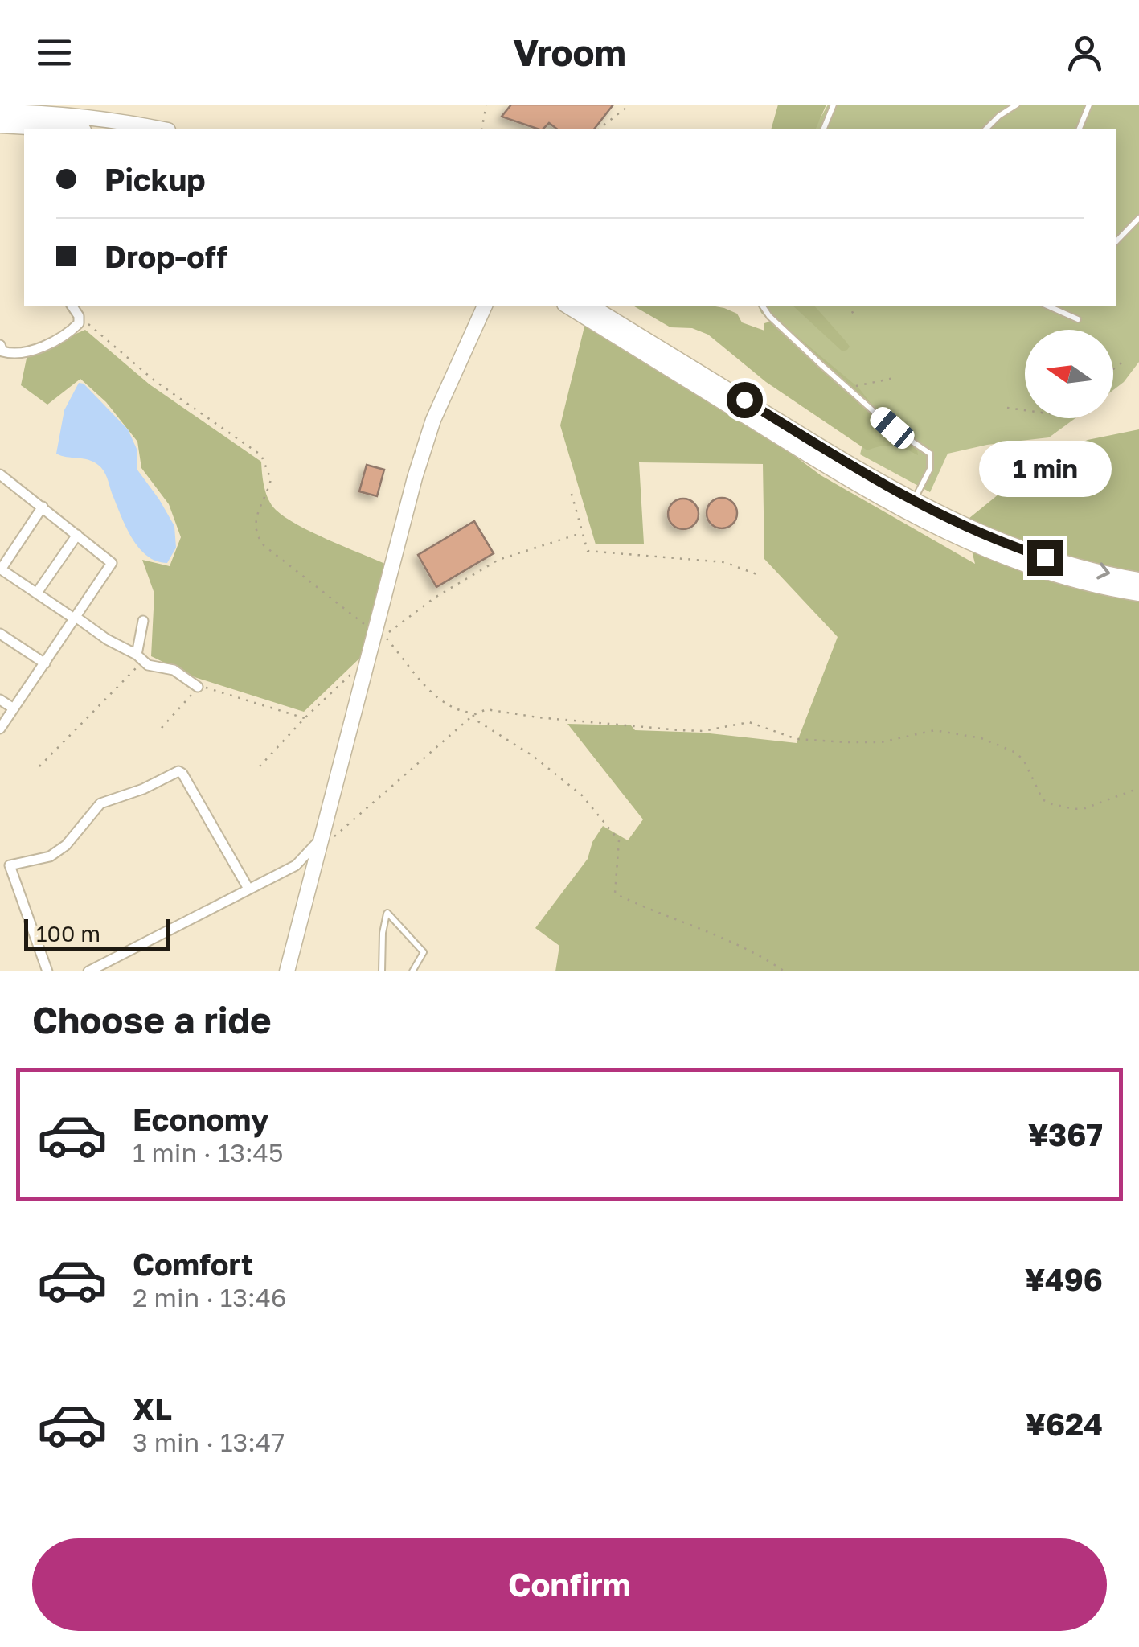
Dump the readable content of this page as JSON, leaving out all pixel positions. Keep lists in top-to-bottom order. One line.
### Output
{"scale_bar":"100 m","north":"left","page":{"header":"Vroom","banner":["Pickup","Drop-off"],"bubble":"1 min","scale":"100 m","heading":"Choose a ride","list":[{"name":"Economy","note":"1 min · 13:45","value":"¥367"},{"name":"Comfort","note":"2 min · 13:46","value":"¥496"},{"name":"XL","note":"3 min · 13:47","value":"¥624"}],"buttons":"Confirm"}}
